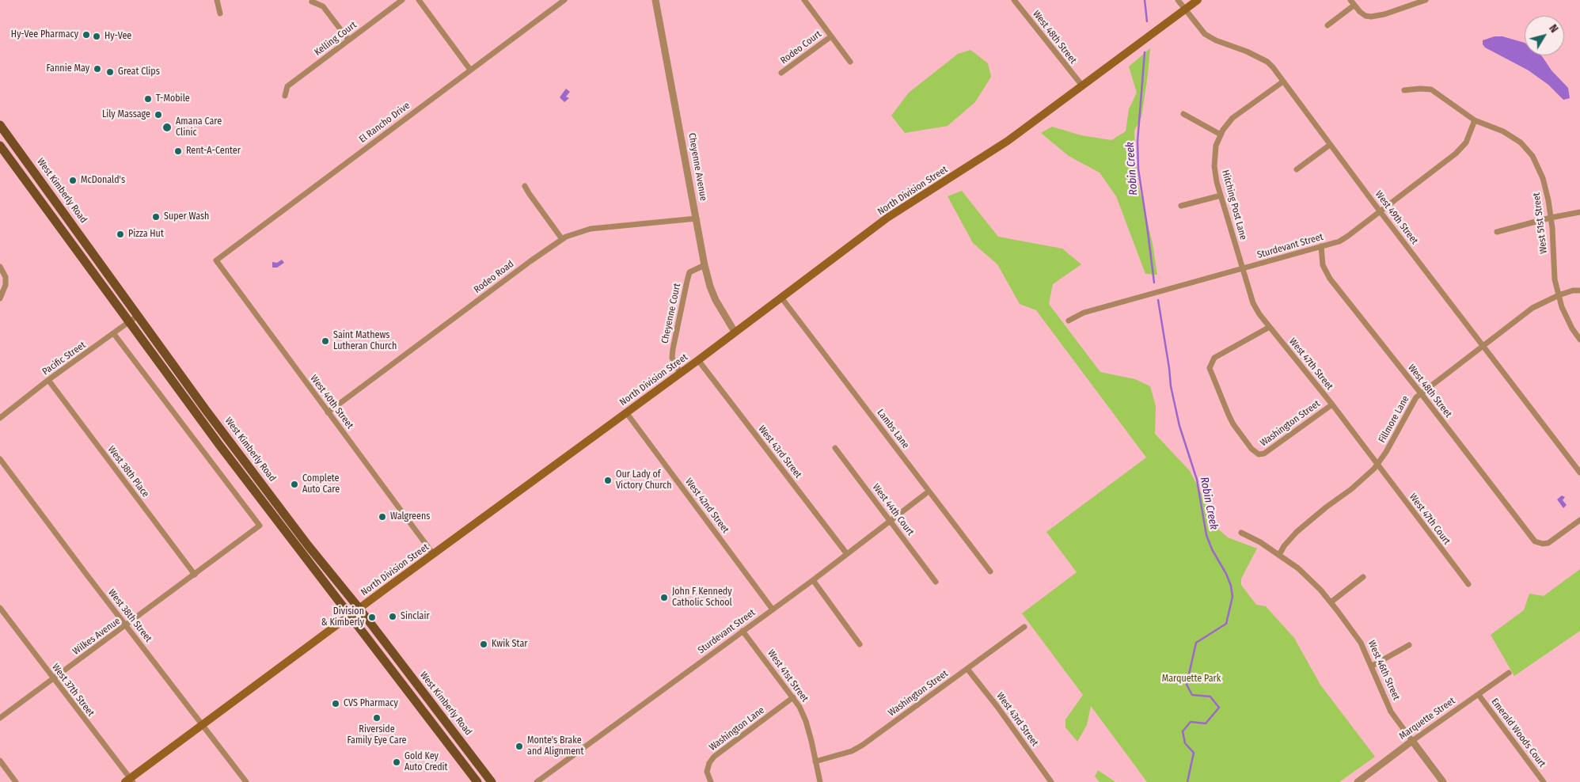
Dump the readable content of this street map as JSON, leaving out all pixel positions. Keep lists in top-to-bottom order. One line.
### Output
{"streets":{"main road":["West Kimberly Road","North Division Street"],"street":["West 48th Street","Kelling Court","Rodeo Court","El Rancho Drive","Cheyenne Avenue","Hitching Post Lane","West 49th Street","West 51st Street","Sturdevant Street","Rodeo Road","Cheyenne Court","Pacific Street","West 47th Street","West 40th Street","Fillmore Lane","Washington Street","Lambs Lane","West 43rd Street","West 38th Place","West 42nd Street","West 44th Court","West 47th Court","West 38th Street","Wilkes Avenue","West 46th Street","West 41st Street","West 37th Street","Marquette Street","Washington Lane","Emerald Woods Court"]},"crossings":[["West 48th Street","North Division Street"],["West 48th Street","Sturdevant Street"],["West 48th Street","Fillmore Lane"],["El Rancho Drive","West 40th Street"],["Cheyenne Avenue","North Division Street"],["Cheyenne Avenue","Rodeo Road"],["Cheyenne Avenue","Cheyenne Court"],["West Kimberly Road","North Division Street"],["West Kimberly Road","Pacific Street"],["North Division Street","West 49th Street"],["North Division Street","Cheyenne Court"],["North Division Street","West 40th Street"],["North Division Street","Lambs Lane"],["North Division Street","West 43rd Street"],["North Division Street","West 42nd Street"],["North Division Street","West 38th Street"],["North Division Street","West 37th Street"],["Hitching Post Lane","West 49th Street"],["Hitching Post Lane","Sturdevant Street"],["Hitching Post Lane","West 47th Street"],["West 49th Street","Sturdevant Street"],["West 49th Street","Fillmore Lane"],["West 51st Street","Sturdevant Street"],["West 51st Street","Fillmore Lane"],["Sturdevant Street","West 47th Street"],["Sturdevant Street","West 43rd Street"],["Sturdevant Street","West 42nd Street"],["Sturdevant Street","West 44th Court"],["Sturdevant Street","West 41st Street"],["Rodeo Road","West 40th Street"],["Pacific Street","West 38th Place"],["Pacific Street","Wilkes Avenue"],["West 47th Street","Fillmore Lane"],["West 47th Street","Washington Street"],["West 47th Street","West 47th Court"],["Fillmore Lane","West 47th Court"],["Fillmore Lane","West 46th Street"],["Washington Street","West 43rd Street"],["Washington Street","West 41st Street"],["West 38th Place","Wilkes Avenue"],["West 38th Street","Wilkes Avenue"],["Wilkes Avenue","West 37th Street"],["West 46th Street","Marquette Street"],["West 41st Street","Washington Lane"],["Marquette Street","Emerald Woods Court"]],"water":["Robin Creek"],"parks":["Marquette Park"],"places":["Hy-Vee Pharmacy","Hy-Vee","Fannie May","Great Clips","T-Mobile","Lily Massage","Amana Care Clinic","Rent-A-Center","McDonald's","Super Wash","Pizza Hut","Saint Mathews Lutheran Church","Our Lady of Victory Church","Complete Auto Care","Walgreens","John F Kennedy Catholic School","Sinclair","Division & Kimberly","Kwik Star","CVS Pharmacy","Riverside Family Eye Care","Monte's Brake and Alignment","Gold Key Auto Credit"],"north":"top right"}
